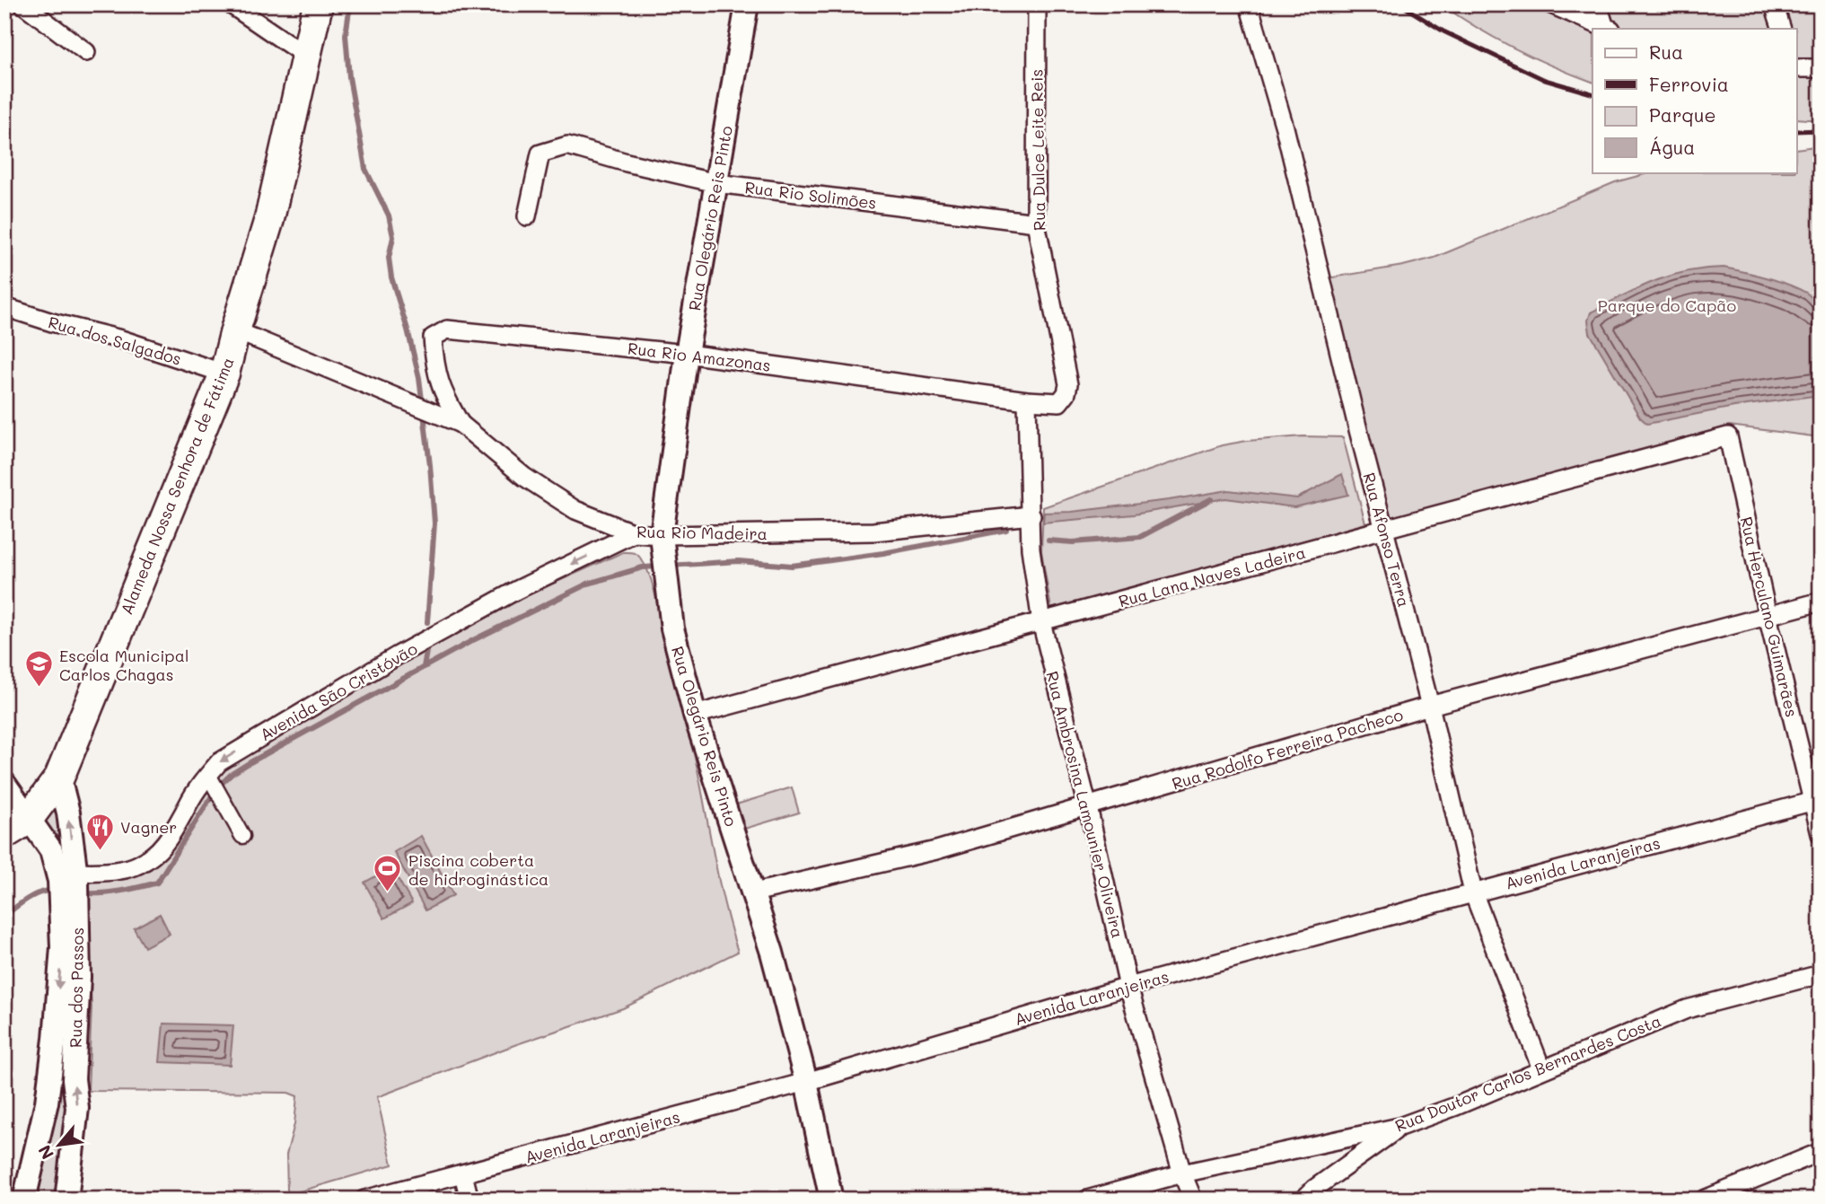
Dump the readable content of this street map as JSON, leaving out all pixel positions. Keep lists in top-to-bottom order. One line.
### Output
{"streets":{"main road":["Alameda Nossa Senhora de Fátima"],"street":["Rua Dulce Leite Reis","Rua Rio Solimões","Rua Olegário Reis Pinto","Rua dos Salgados","Rua Rio Amazonas","Rua Rio Madeira","Rua Afonso Terra","Rua Lana Naves Ladeira","Rua Herculano Guimarães","Avenida São Cristóvão","Rua Rodolfo Ferreira Pacheco","Rua Ambrosina Lamounier Oliveira","Avenida Laranjeiras","Rua dos Passos","Rua Doutor Carlos Bernardes Costa"]},"crossings":[["Rua Dulce Leite Reis","Rua Rio Solimões"],["Rua Dulce Leite Reis","Rua Rio Amazonas"],["Rua Rio Solimões","Rua Olegário Reis Pinto"],["Rua Olegário Reis Pinto","Rua Rio Amazonas"],["Rua Olegário Reis Pinto","Rua Rio Madeira"],["Rua Olegário Reis Pinto","Rua Lana Naves Ladeira"],["Rua Olegário Reis Pinto","Rua Rodolfo Ferreira Pacheco"],["Rua Olegário Reis Pinto","Avenida Laranjeiras"],["Rua dos Salgados","Alameda Nossa Senhora de Fátima"],["Rua Rio Amazonas","Rua Rio Madeira"],["Rua Rio Amazonas","Rua Ambrosina Lamounier Oliveira"],["Alameda Nossa Senhora de Fátima","Rua Rio Madeira"],["Alameda Nossa Senhora de Fátima","Rua dos Passos"],["Rua Rio Madeira","Avenida São Cristóvão"],["Rua Rio Madeira","Rua Ambrosina Lamounier Oliveira"],["Rua Afonso Terra","Rua Lana Naves Ladeira"],["Rua Afonso Terra","Rua Rodolfo Ferreira Pacheco"],["Rua Afonso Terra","Avenida Laranjeiras"],["Rua Afonso Terra","Rua Doutor Carlos Bernardes Costa"],["Rua Lana Naves Ladeira","Rua Herculano Guimarães"],["Rua Lana Naves Ladeira","Rua Ambrosina Lamounier Oliveira"],["Rua Herculano Guimarães","Rua Rodolfo Ferreira Pacheco"],["Rua Herculano Guimarães","Avenida Laranjeiras"],["Avenida São Cristóvão","Rua dos Passos"],["Rua Rodolfo Ferreira Pacheco","Rua Ambrosina Lamounier Oliveira"],["Rua Ambrosina Lamounier Oliveira","Avenida Laranjeiras"],["Rua Ambrosina Lamounier Oliveira","Rua Doutor Carlos Bernardes Costa"]],"one_way":["Avenida São Cristóvão"],"parks":["Parque do Capão"],"places":{"school or university":["Escola Municipal Carlos Chagas"],"restaurant":["Vagner"],"sports":["Piscina coberta de hidroginástica"]},"legend":["Rua","Ferrovia","Parque","Água"],"north":"bottom left"}
